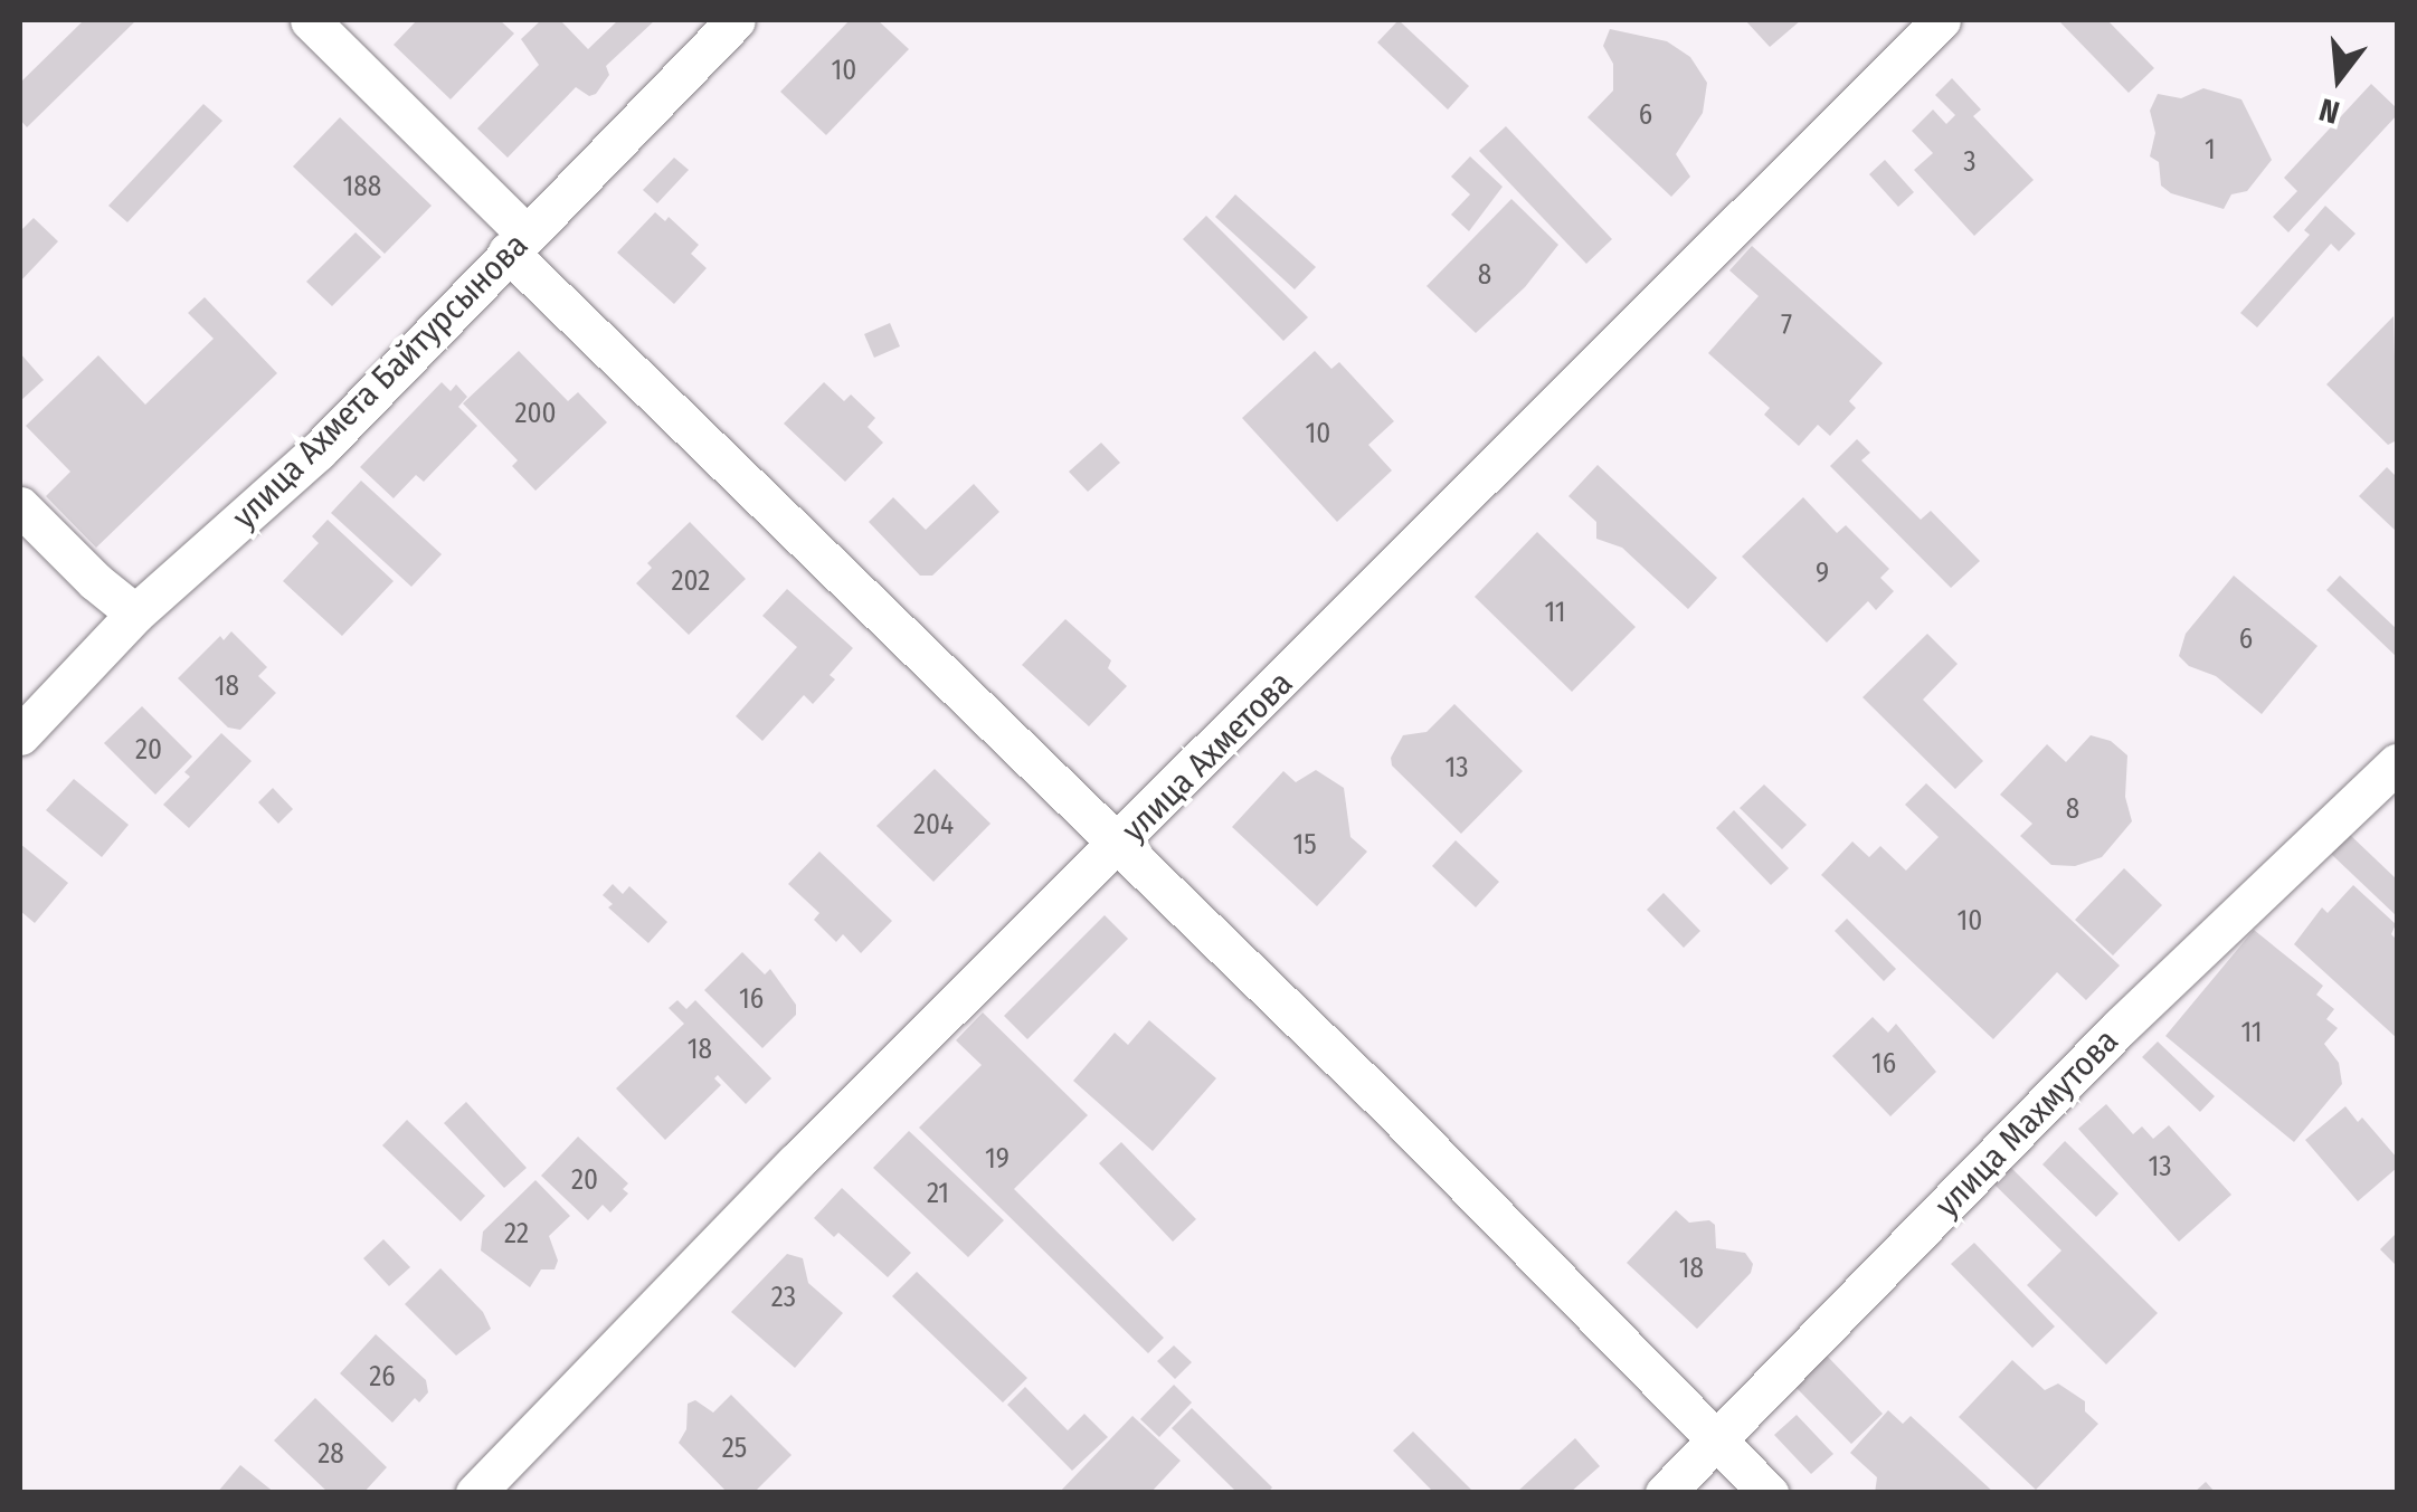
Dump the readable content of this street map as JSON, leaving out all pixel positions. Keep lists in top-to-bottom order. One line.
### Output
{"streets":{"street":["улица Ахмета Байтурсынова","улица Ахметова","улица Махмутова"]},"house_numbers":["10","6","1","3","188","8","7","200","10","9","202","11","6","18","20","13","8","204","15","10","16","11","18","16","19","13","20","21","22","18","23","26","25","28"],"north":"bottom"}
